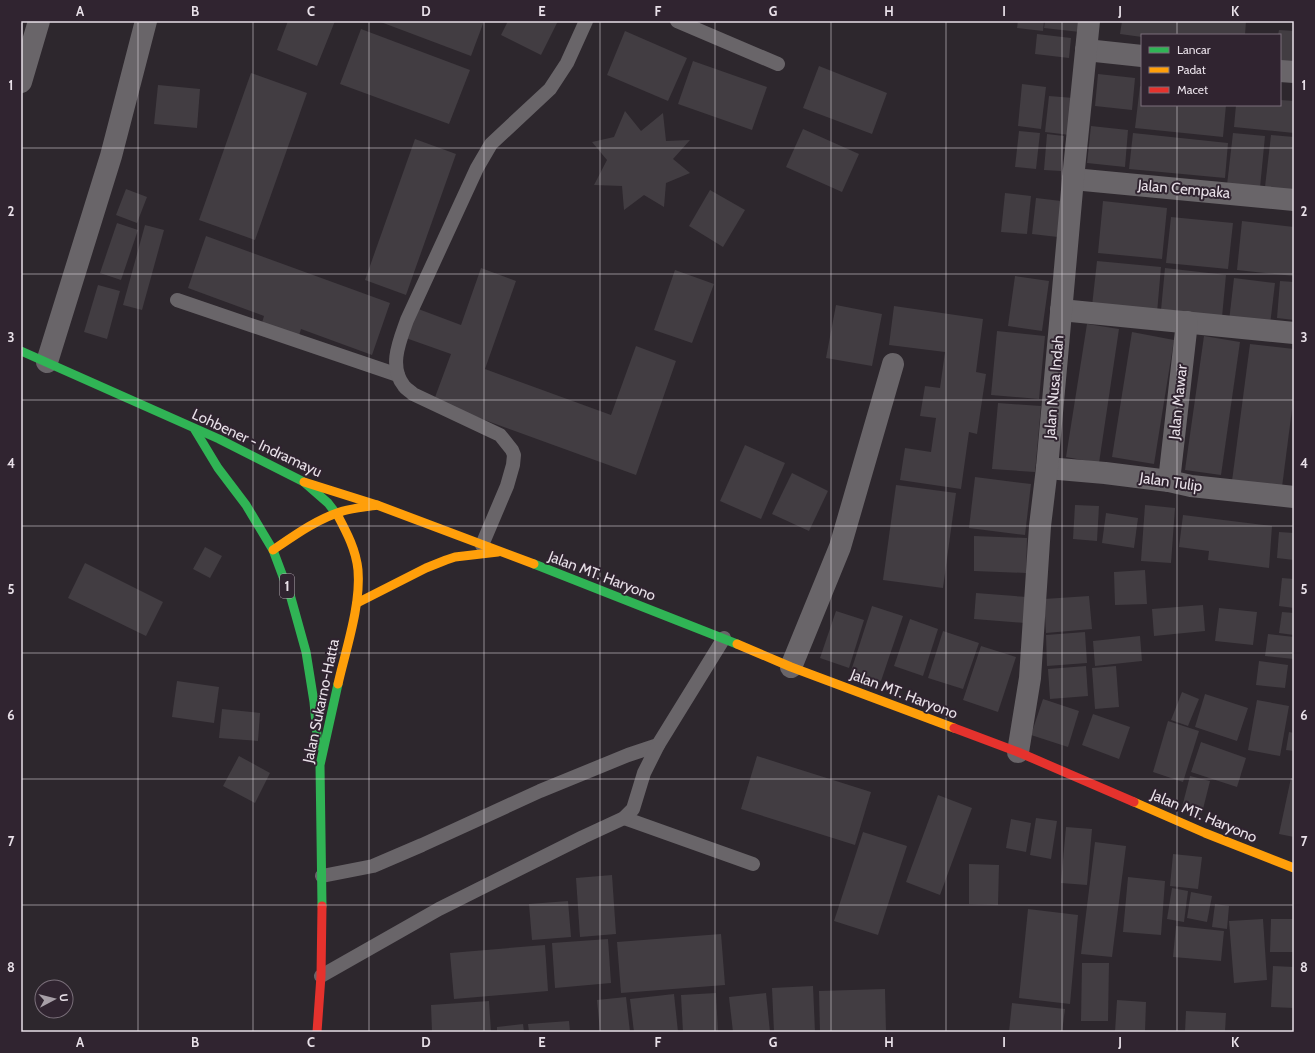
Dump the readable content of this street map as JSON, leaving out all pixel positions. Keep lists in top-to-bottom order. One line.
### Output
{"streets":{"main road":["Lohbener - Indramayu","Jalan MT. Haryono","1","Jalan Sukarno-Hatta"],"street":["Jalan Cempaka","Jalan Nusa Indah","Jalan Mawar","Jalan Tulip"]},"crossings":[["Jalan Cempaka","Jalan Nusa Indah"],["Jalan Nusa Indah","Jalan Tulip"],["Jalan Nusa Indah","Jalan MT. Haryono"],["Jalan Mawar","Jalan Tulip"],["Lohbener - Indramayu","Jalan MT. Haryono"],["Lohbener - Indramayu","1"],["1","Jalan Sukarno-Hatta"]],"legend":["Lancar","Padat","Macet"],"north":"right","grid":{"columns":["A","B","C","D","E","F","G","H","I","J","K"],"rows":["1","2","3","4","5","6","7","8"]}}
